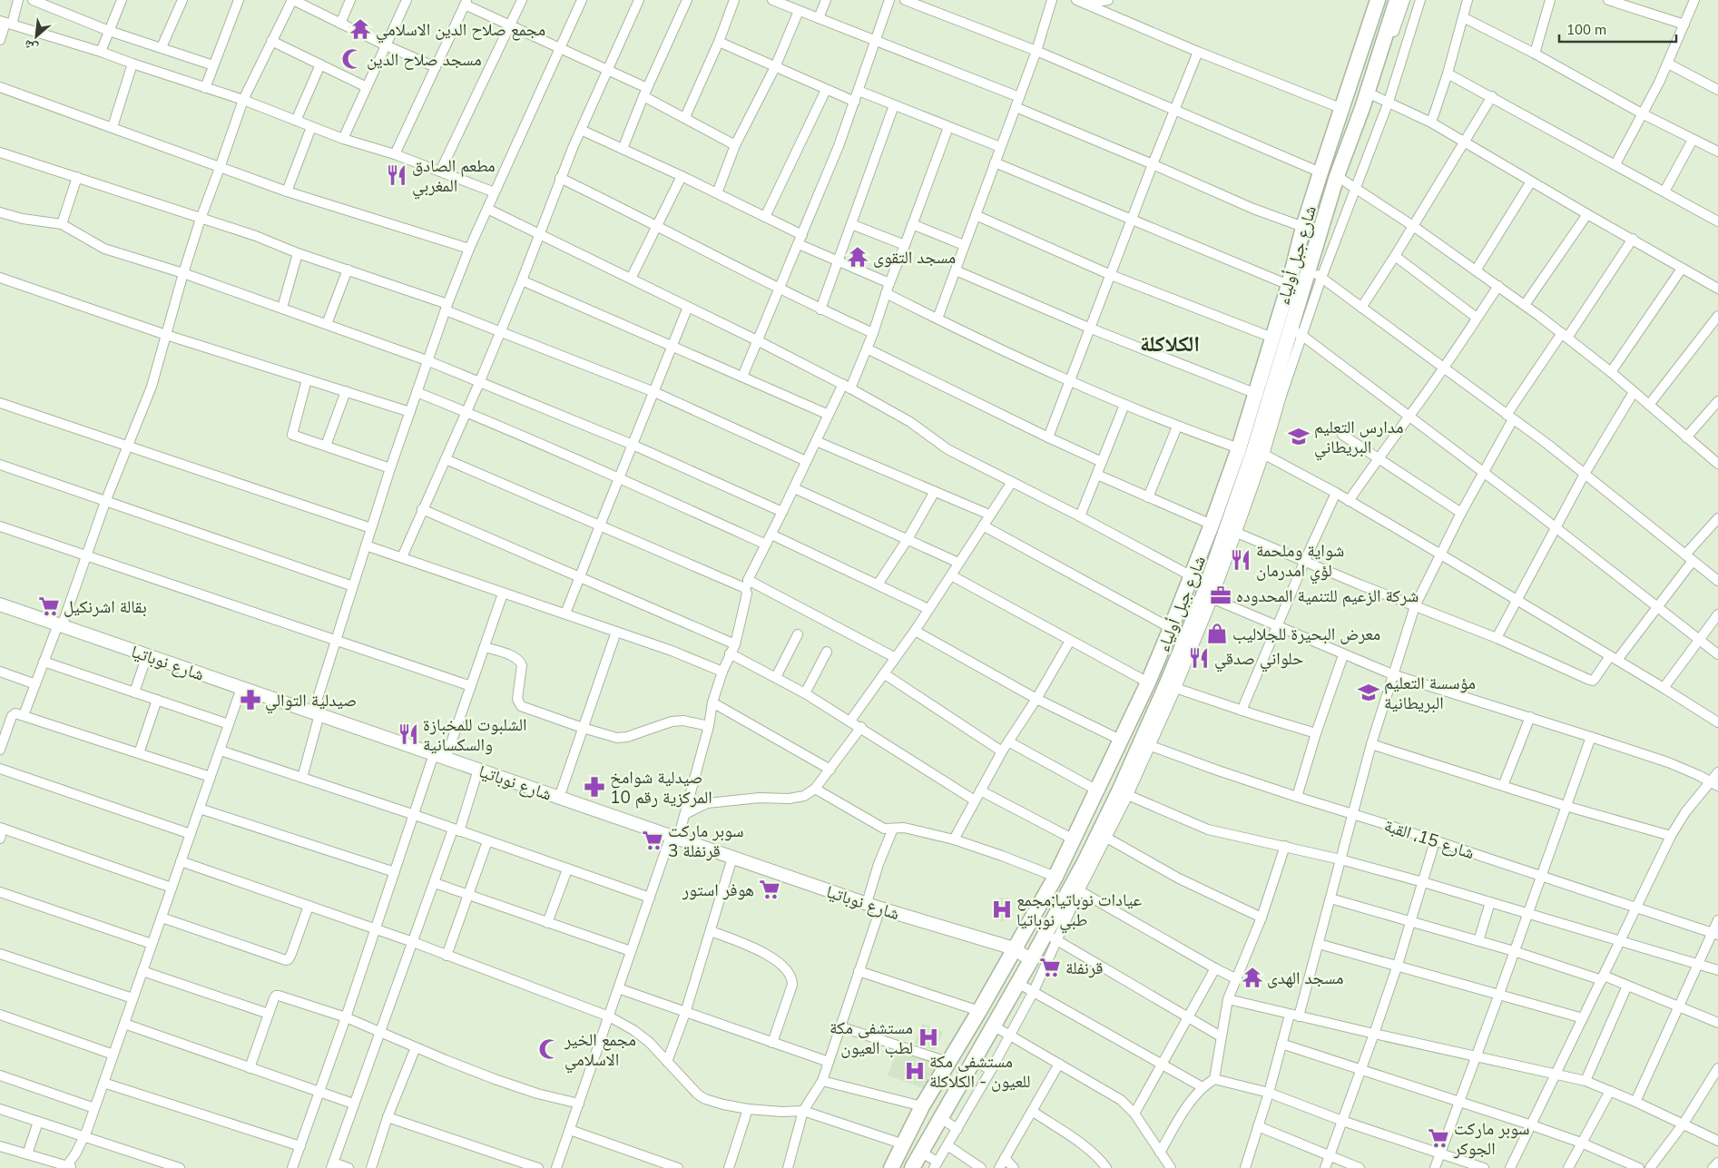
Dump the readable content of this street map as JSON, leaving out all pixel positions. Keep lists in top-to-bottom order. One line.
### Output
{"streets":{"main road":["شارع جبل أولياء"],"street":["شارع نوباتيا","شارع 15، القبة"]},"crossings":[["شارع جبل أولياء","شارع نوباتيا"],["شارع جبل أولياء","شارع 15، القبة"]],"districts":["الكلاكلة"],"places":{"temple":["مجمع صلاح الدين الاسلامي","مسجد التقوى","مسجد الهدى"],"mosque":["مسجد صلاح الدين","مجمع الخير الاسلامي"],"restaurant":["مطعم الصادق المغربي","شواية وملحمة لؤي امدرمان","حلواني صدقي","الشلبوت للمخبازة والسكسانية"],"school or university":["مدارس التعليم البريطاني","مؤسسة التعليم البريطانية"],"office":["شركة الزعيم للتنمية المحدوده"],"supermarket":["بقالة اشرنكيل","سوبر ماركت قرنفلة 3","هوفر استور","قرنفلة","سوبر ماركت الجوكر"],"shop":["معرض البحيرة للجلاليب"],"pharmacy":["صيدلية التوالي","صيدلية شوامخ المركزية رقم 10"],"hospital":["عيادات نوباتيا;مجمع طبي نوباتيا","مستشفى مكة لطب العيون","مستشفى مكة للعيون - الكلاكلة"]},"scale_bar":"100 m","north":"bottom left"}
